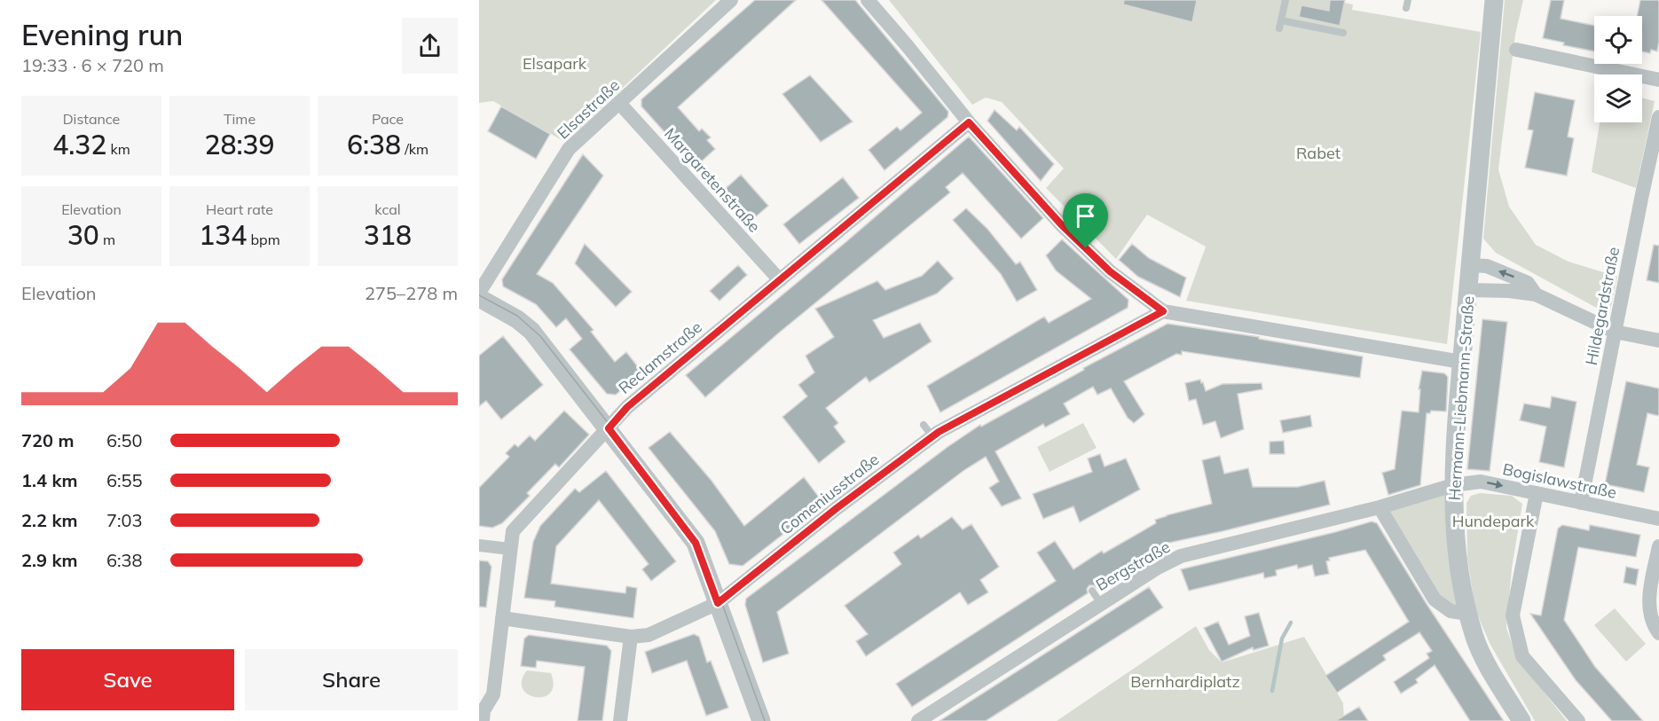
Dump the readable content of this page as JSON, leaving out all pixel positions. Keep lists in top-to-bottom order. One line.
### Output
{"streets":{"street":["Elsastraße","Margaretenstraße","Hildegardstraße","Reclamstraße","Hermann-Liebmann-Straße","Bogislawstraße","Comeniusstraße","Bergstraße"]},"crossings":[["Elsastraße","Margaretenstraße"],["Margaretenstraße","Reclamstraße"],["Hildegardstraße","Bogislawstraße"],["Reclamstraße","Comeniusstraße"],["Hermann-Liebmann-Straße","Bogislawstraße"],["Hermann-Liebmann-Straße","Bergstraße"],["Bogislawstraße","Bergstraße"]],"one_way":["Bogislawstraße"],"parks":["Elsapark","Rabet","Hundepark","Bernhardiplatz"],"page":{"heading":["Evening run","19:33 · 6 × 720 m"],"stats":[["Distance","4.32 km"],["Time","28:39"],["Pace","6:38 /km"],["Elevation","30 m"],["Heart rate","134 bpm"],["kcal","318"]],"chart":["Elevation","275–278 m"],"list":[{"name":"720 m","note":"6:50"},{"name":"1.4 km","note":"6:55"},{"name":"2.2 km","note":"7:03"},{"name":"2.9 km","note":"6:38"}],"buttons":["Save","Share"]}}
